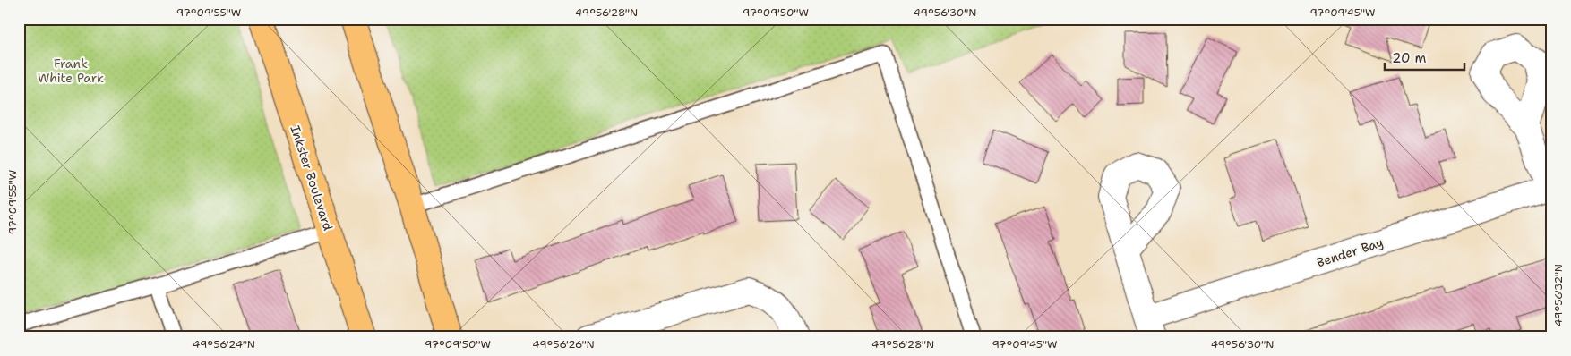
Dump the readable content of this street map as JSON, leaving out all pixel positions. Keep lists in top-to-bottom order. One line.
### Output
{"streets":{"main road":["Inkster Boulevard"],"street":["Bender Bay"]},"parks":["Frank White Park"],"scale_bar":"20 m","coordinates":["97°09'55\"W","49°56'28\"N","97°09'50\"W","49°56'30\"N","97°09'45\"W","49°56'32\"N","49°56'24\"N","49°56'26\"N"]}
